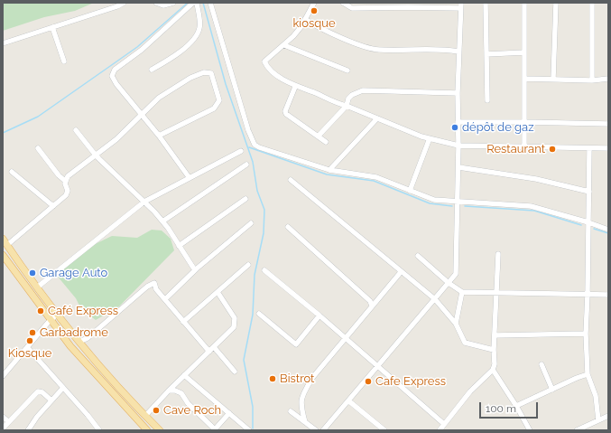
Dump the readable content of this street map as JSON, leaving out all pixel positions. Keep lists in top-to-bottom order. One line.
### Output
{"places":["kiosque","dépôt de gaz","Restaurant","Garage Auto","Café Express","Garbadrome","Kiosque","Bistrot","Cafe Express","Cave Roch"],"scale_bar":"100 m"}
